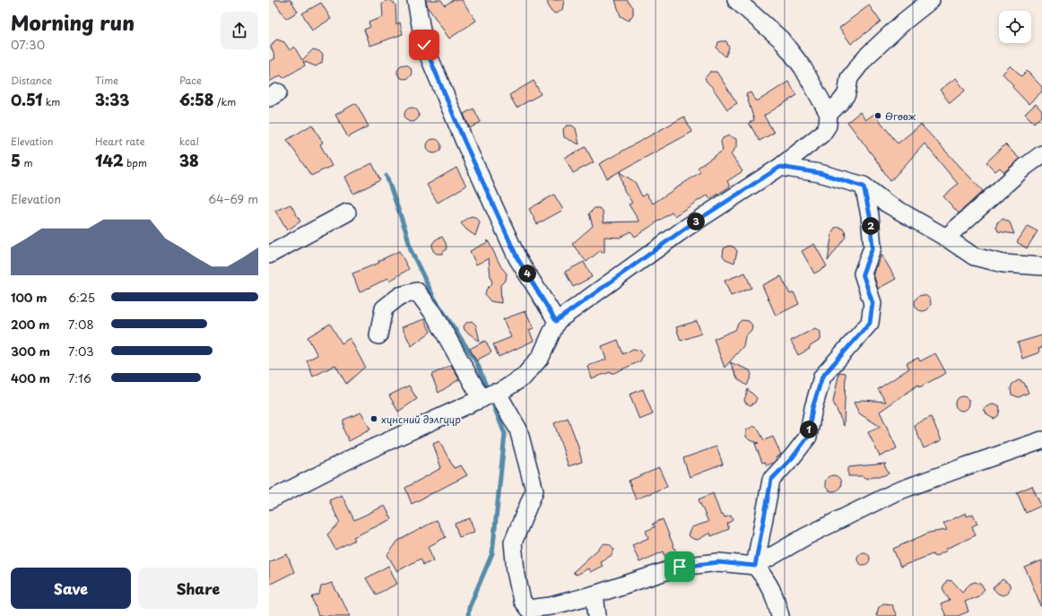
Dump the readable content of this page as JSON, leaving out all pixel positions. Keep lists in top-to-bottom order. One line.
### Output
{"places":["Өгөөж","хүнсний дэлгүүр"],"page":{"heading":["Morning run","07:30"],"stats":[["Distance","0.51 km"],["Time","3:33"],["Pace","6:58 /km"],["Elevation","5 m"],["Heart rate","142 bpm"],["kcal","38"]],"chart":["Elevation","64–69 m"],"pins":["3","2","4","1"],"list":[{"name":"100 m","note":"6:25"},{"name":"200 m","note":"7:08"},{"name":"300 m","note":"7:03"},{"name":"400 m","note":"7:16"}],"buttons":["Save","Share"]}}
